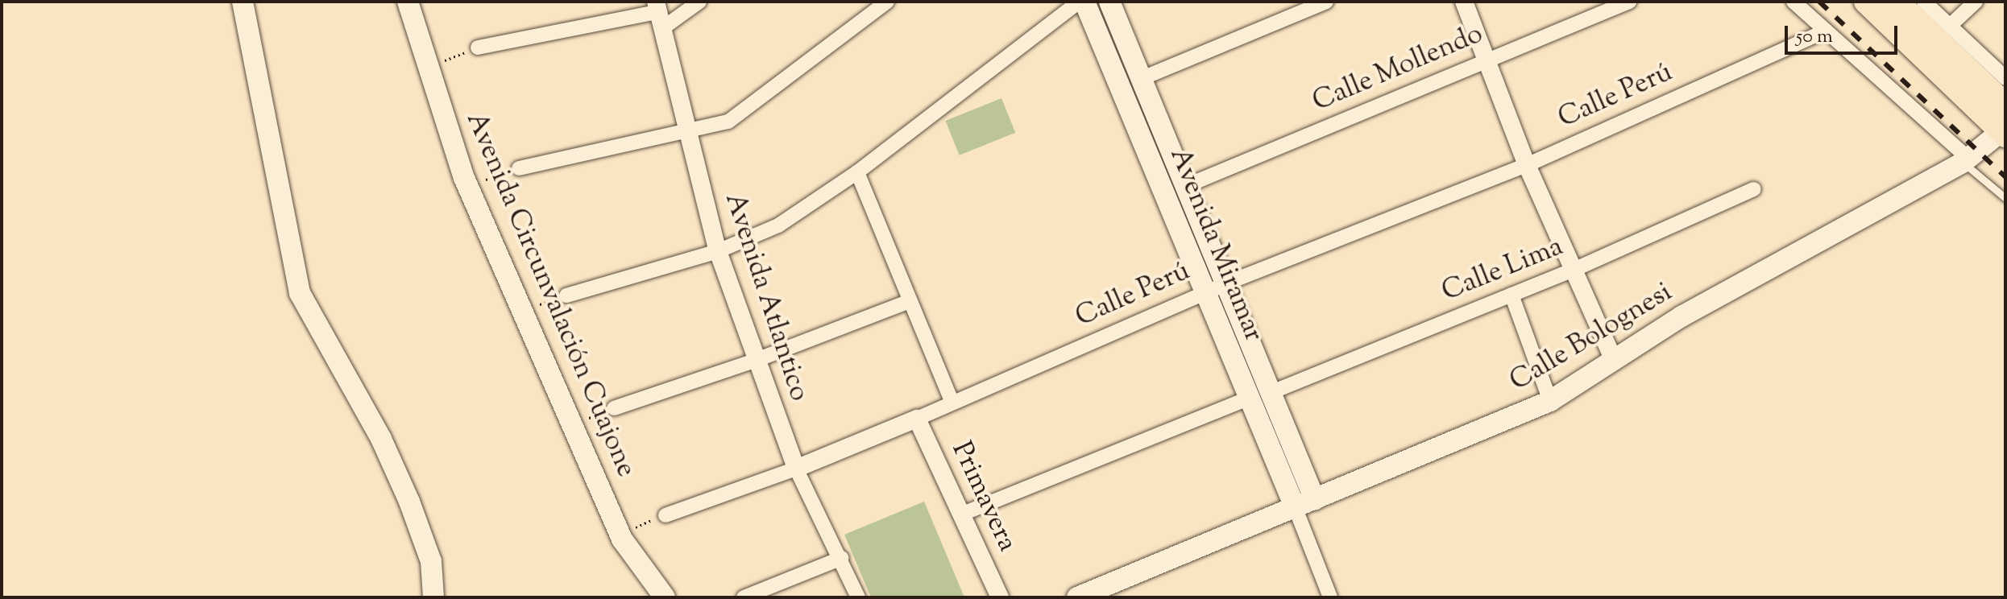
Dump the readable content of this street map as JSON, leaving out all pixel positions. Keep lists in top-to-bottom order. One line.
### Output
{"streets":{"main road":["Avenida Miramar","Avenida Circunvalación Cuajone","Calle Bolognesi"],"street":["Calle Mollendo","Calle Perú","Calle Lima","Avenida Atlantico","Primavera"]},"crossings":[["Calle Mollendo","Avenida Miramar"],["Calle Perú","Avenida Miramar"],["Calle Perú","Avenida Atlantico"],["Calle Perú","Primavera"],["Avenida Miramar","Calle Lima"],["Avenida Miramar","Calle Bolognesi"]],"scale_bar":"50 m"}
